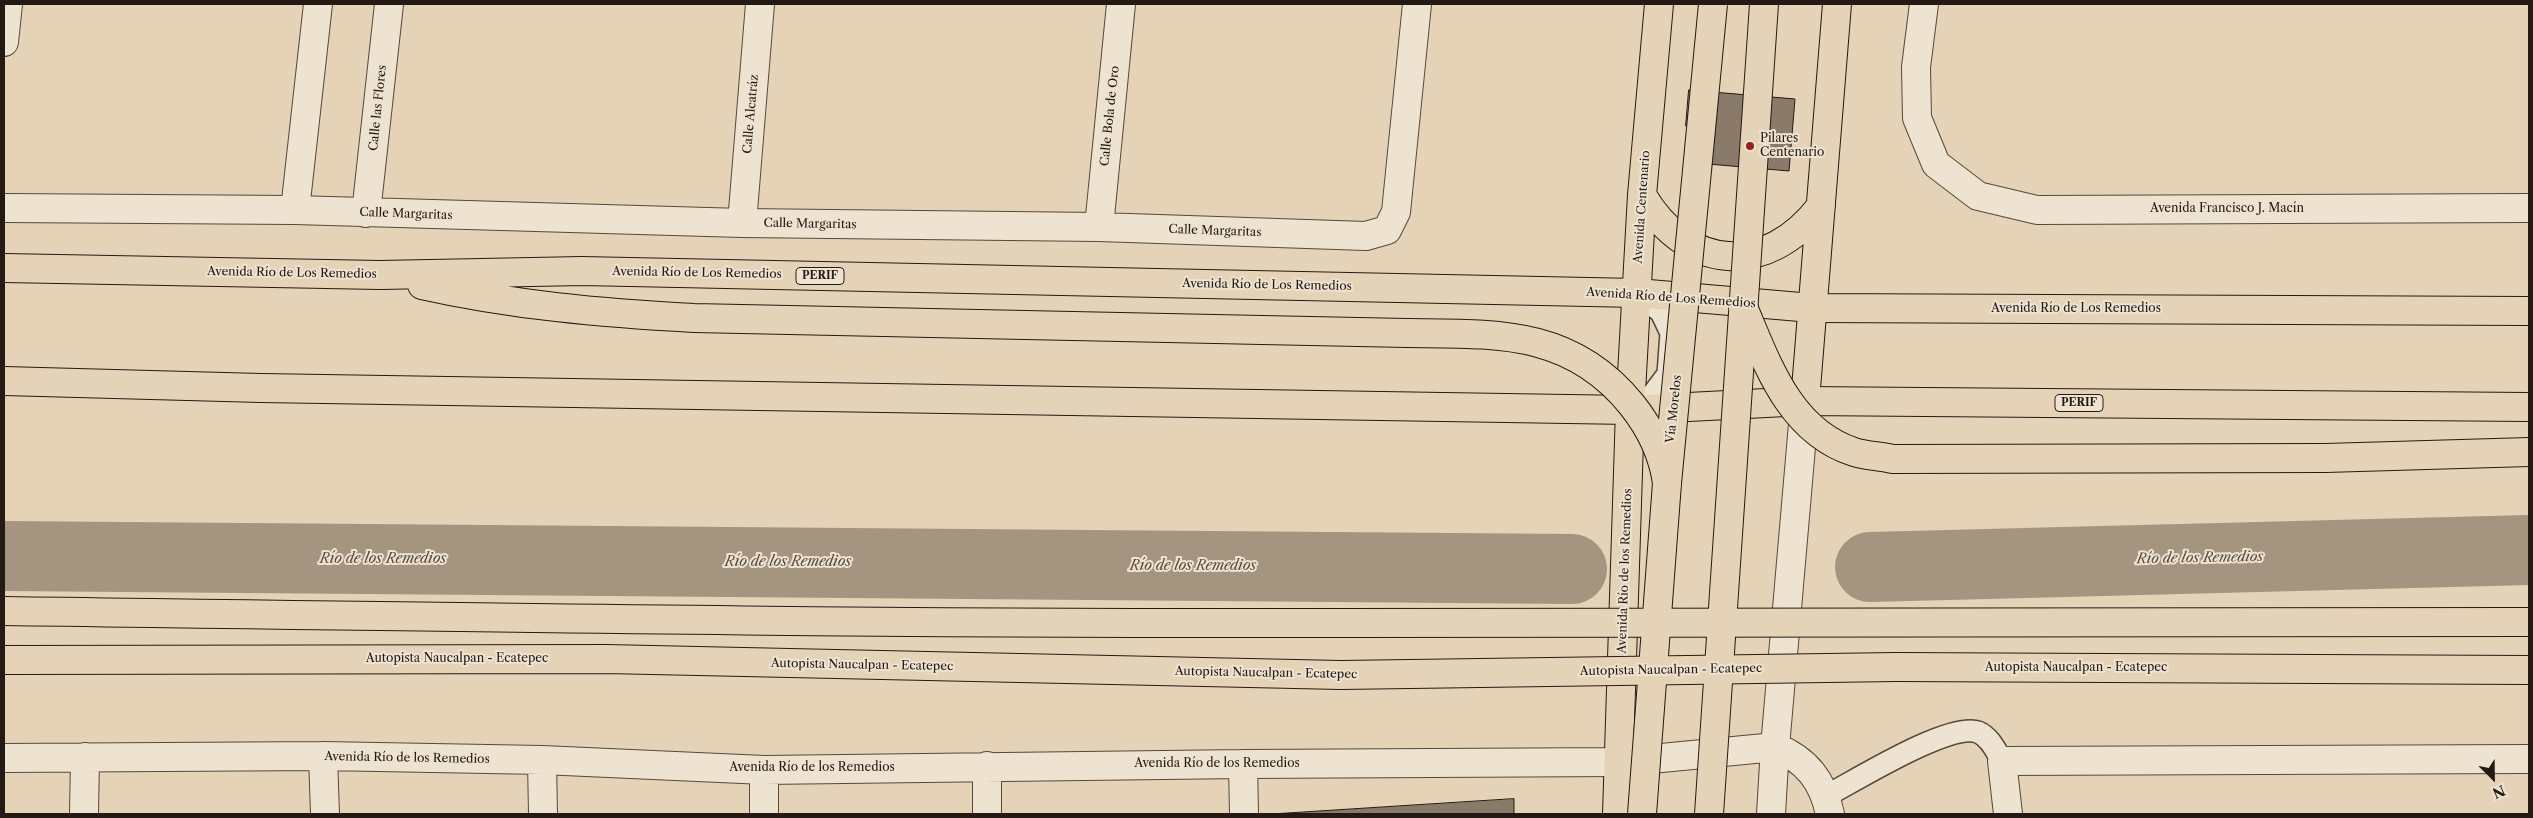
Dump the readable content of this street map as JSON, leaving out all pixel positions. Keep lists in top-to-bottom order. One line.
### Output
{"streets":{"main road":["Avenida Centenario","Avenida Río de Los Remedios","PERIF","Vía Morelos","Avenida Río de los Remedios","Autopista Naucalpan - Ecatepec"],"street":["Calle las Flores","Calle Alcatráz","Calle Bola de Oro","Avenida Francisco J. Macín","Calle Margaritas"]},"crossings":[["Calle las Flores","Calle Margaritas"],["Calle Alcatráz","Calle Margaritas"],["Calle Bola de Oro","Calle Margaritas"],["Avenida Centenario","Avenida Río de Los Remedios"],["Avenida Centenario","PERIF"],["Avenida Centenario","Avenida Río de los Remedios"],["PERIF","Avenida Río de los Remedios"]],"water":["Río de los Remedios"],"places":["Pilares Centenario"],"north":"bottom right"}
